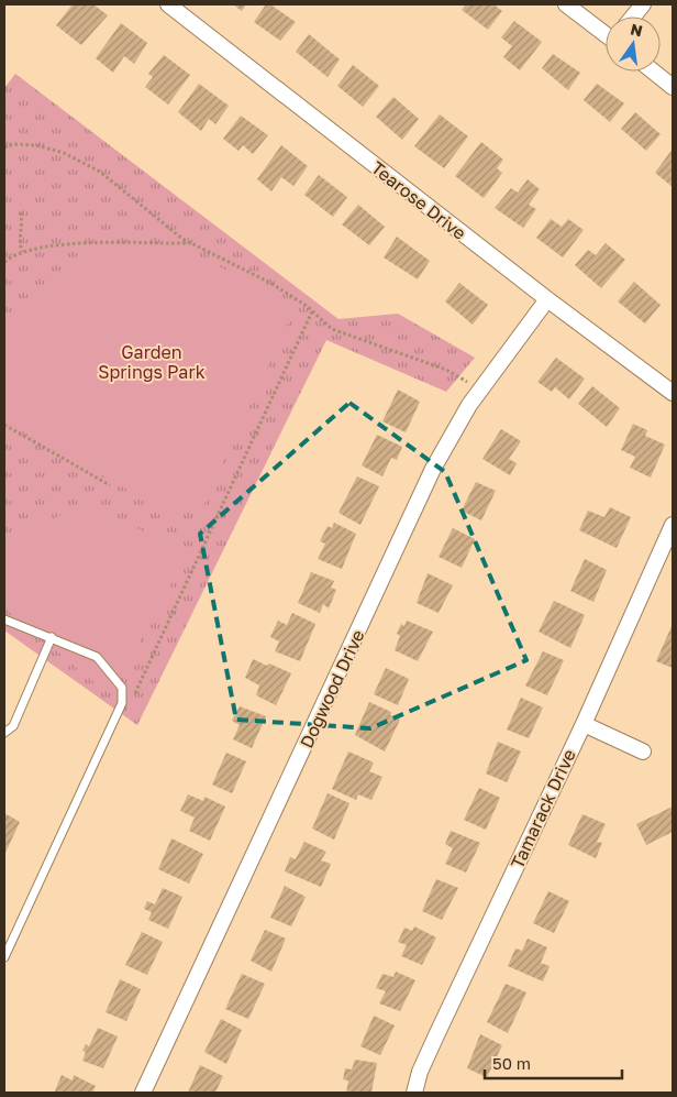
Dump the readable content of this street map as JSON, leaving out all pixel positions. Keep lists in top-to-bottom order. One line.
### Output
{"streets":{"street":["Tearose Drive","Dogwood Drive","Tamarack Drive"]},"crossings":[["Tearose Drive","Dogwood Drive"]],"parks":["Garden Springs Park"],"scale_bar":"50 m","north":"top"}
